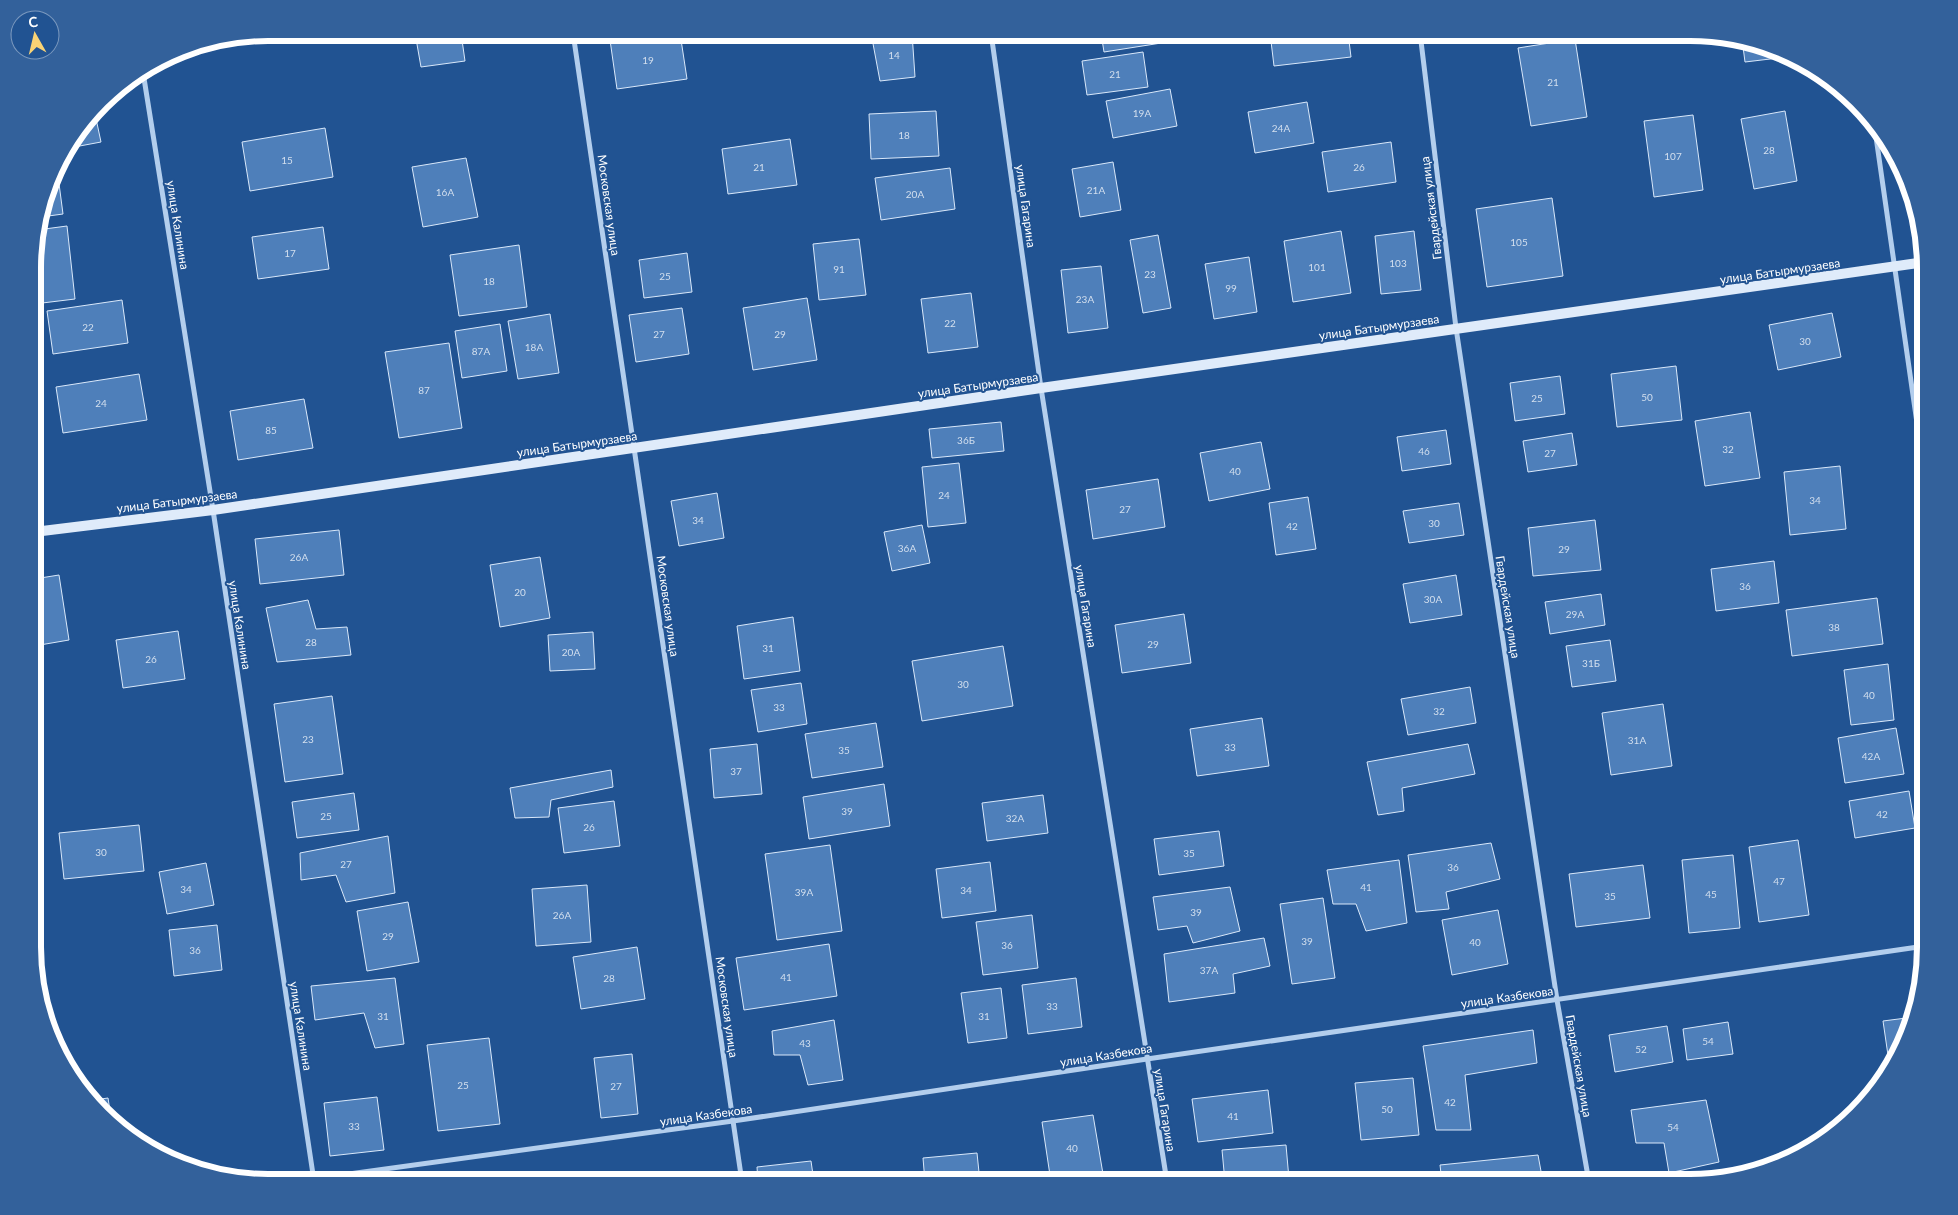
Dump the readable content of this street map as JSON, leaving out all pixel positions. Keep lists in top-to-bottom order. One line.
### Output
{"streets":{"street":["Московская улица","улица Гагарина","Гвардейская улица","улица Калинина","улица Батырмурзаева","улица Казбекова"]},"crossings":[["Московская улица","улица Батырмурзаева"],["Московская улица","улица Казбекова"],["улица Гагарина","улица Батырмурзаева"],["улица Гагарина","улица Казбекова"],["Гвардейская улица","улица Батырмурзаева"],["Гвардейская улица","улица Казбекова"],["улица Калинина","улица Батырмурзаева"]],"house_numbers":["14","19","21","21","19А","24А","18","28","107","15","21","26","21А","16А","20А","105","17","103","101","91","23","25","18","99","23А","22","22","27","29","30","18А","87А","87","50","25","24","85","36Б","32","46","27","40","24","34","27","34","30","42","36А","29","26А","36","20","30А","29А","38","28","29","31","20А","26","31Б","30","40","33","32","23","31А","33","35","42А","37","39","42","25","32А","26","30","35","27","36","47","41","34","34","39А","45","35","39","26А","29","39","40","36","36","37А","41","28","33","31","31","54","43","52","25","27","42","50","41","33","54","40"],"north":"top"}
